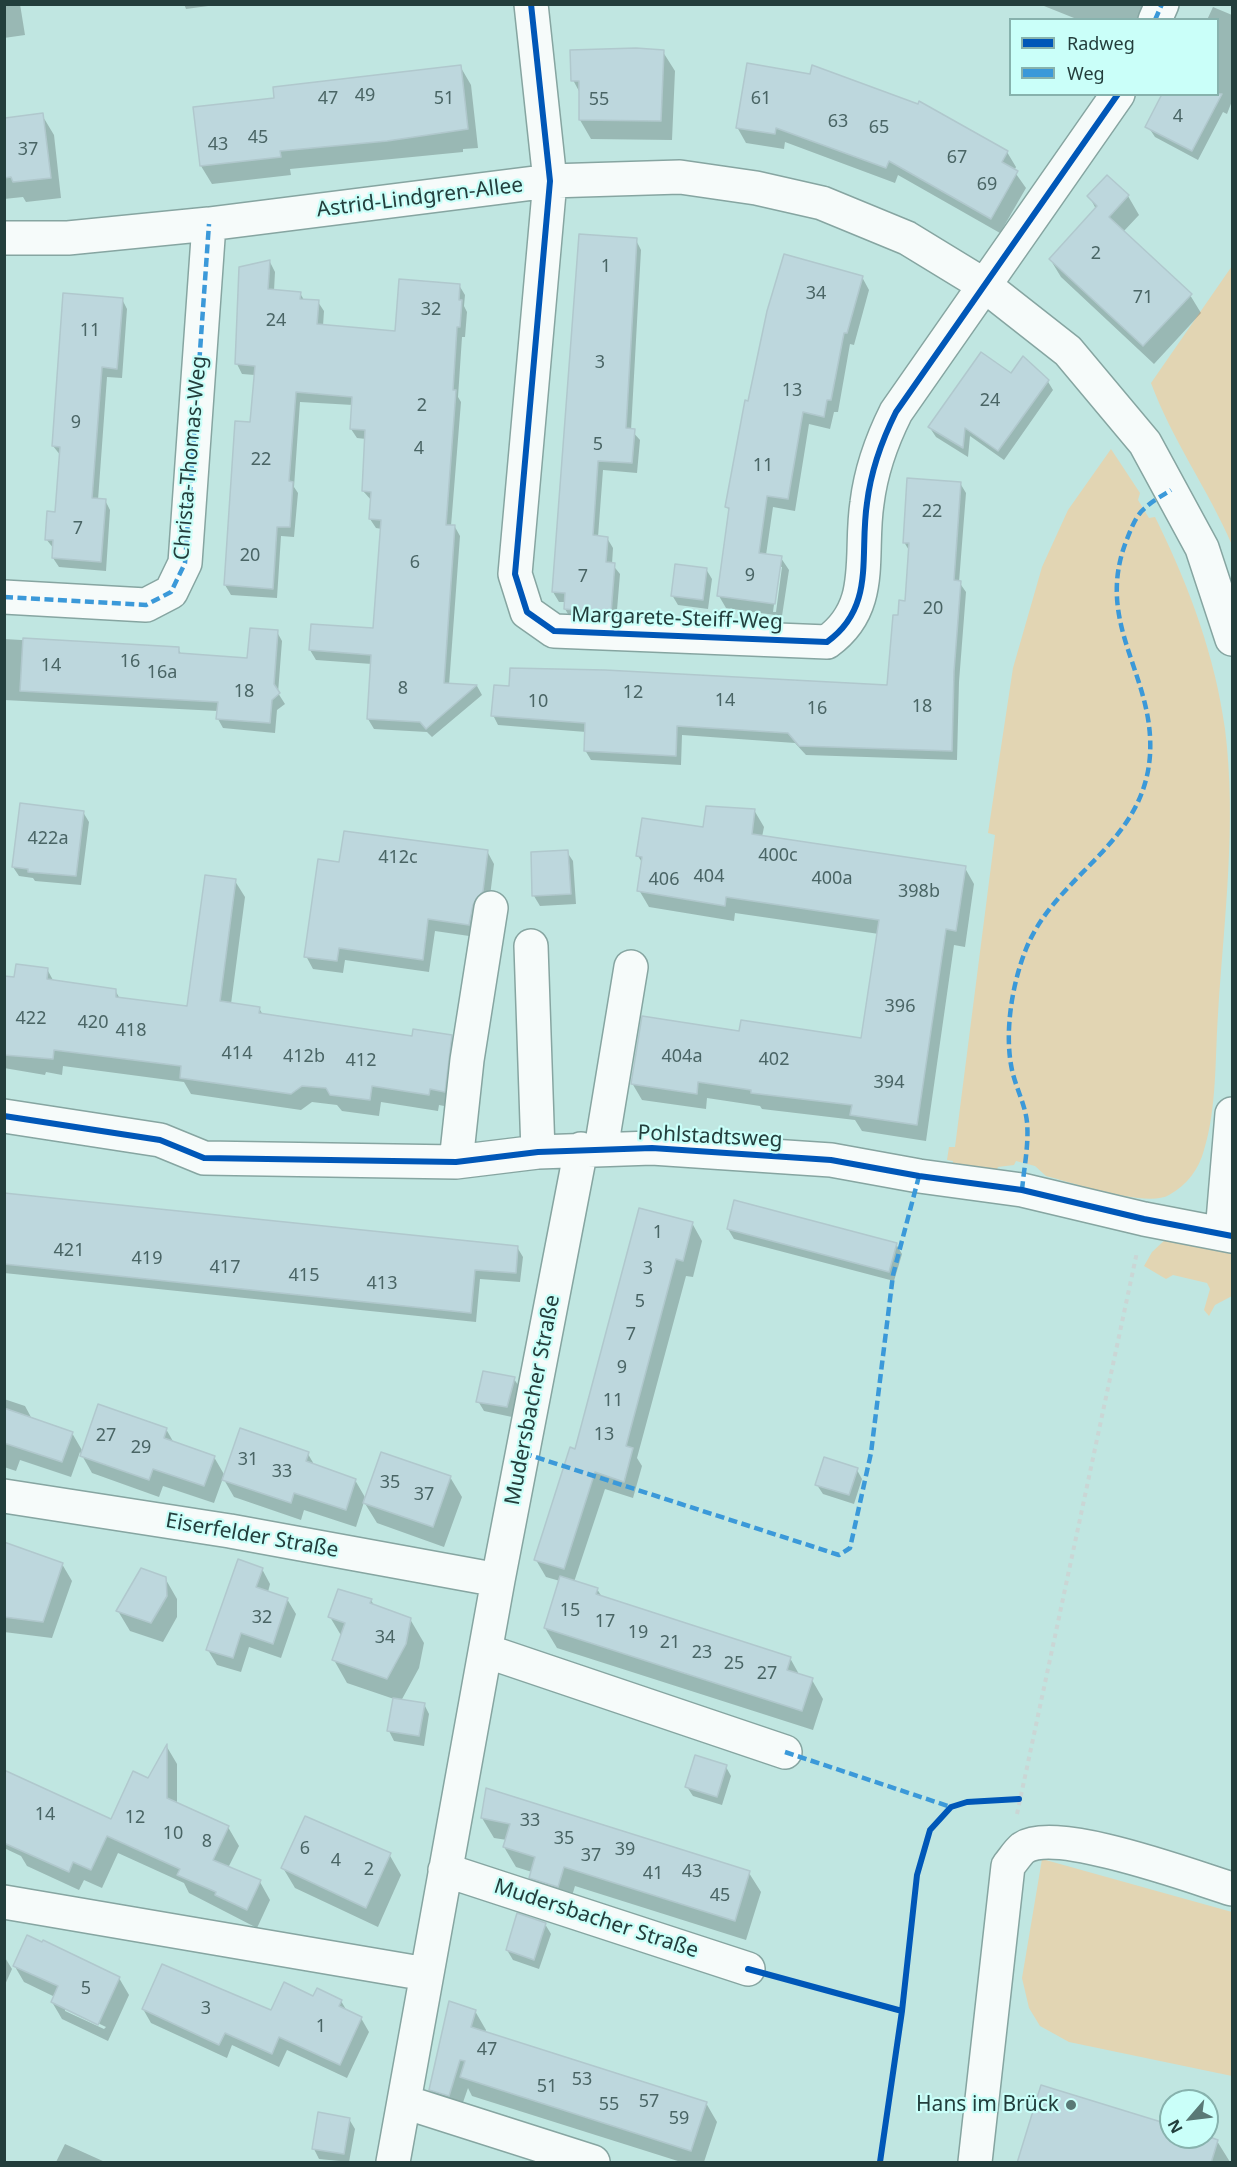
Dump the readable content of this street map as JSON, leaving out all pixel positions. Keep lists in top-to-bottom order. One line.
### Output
{"streets":{"street":["Astrid-Lindgren-Allee","Christa-Thomas-Weg","Margarete-Steiff-Weg","Pohlstadtsweg","Mudersbacher Straße","Eiserfelder Straße"]},"crossings":[["Astrid-Lindgren-Allee","Christa-Thomas-Weg"],["Astrid-Lindgren-Allee","Margarete-Steiff-Weg"],["Pohlstadtsweg","Mudersbacher Straße"],["Mudersbacher Straße","Eiserfelder Straße"]],"places":["Hans im Brück"],"house_numbers":["49","47","51","61","55","4","63","65","45","43","37","67","69","2","1","34","71","32","24","11","3","13","24","2","9","5","4","22","11","22","7","20","6","9","7","20","16","14","16a","8","18","12","14","10","18","16","422a","400c","412c","404","400a","406","398b","396","422","420","418","414","412b","404a","402","412","394","1","421","419","417","3","415","413","5","7","9","11","13","27","29","31","33","35","37","15","32","17","19","34","21","23","25","27","14","12","33","10","35","8","6","39","37","4","2","43","41","45","5","3","1","47","53","51","57","55","59"],"legend":["Radweg","Weg"],"north":"bottom left"}
